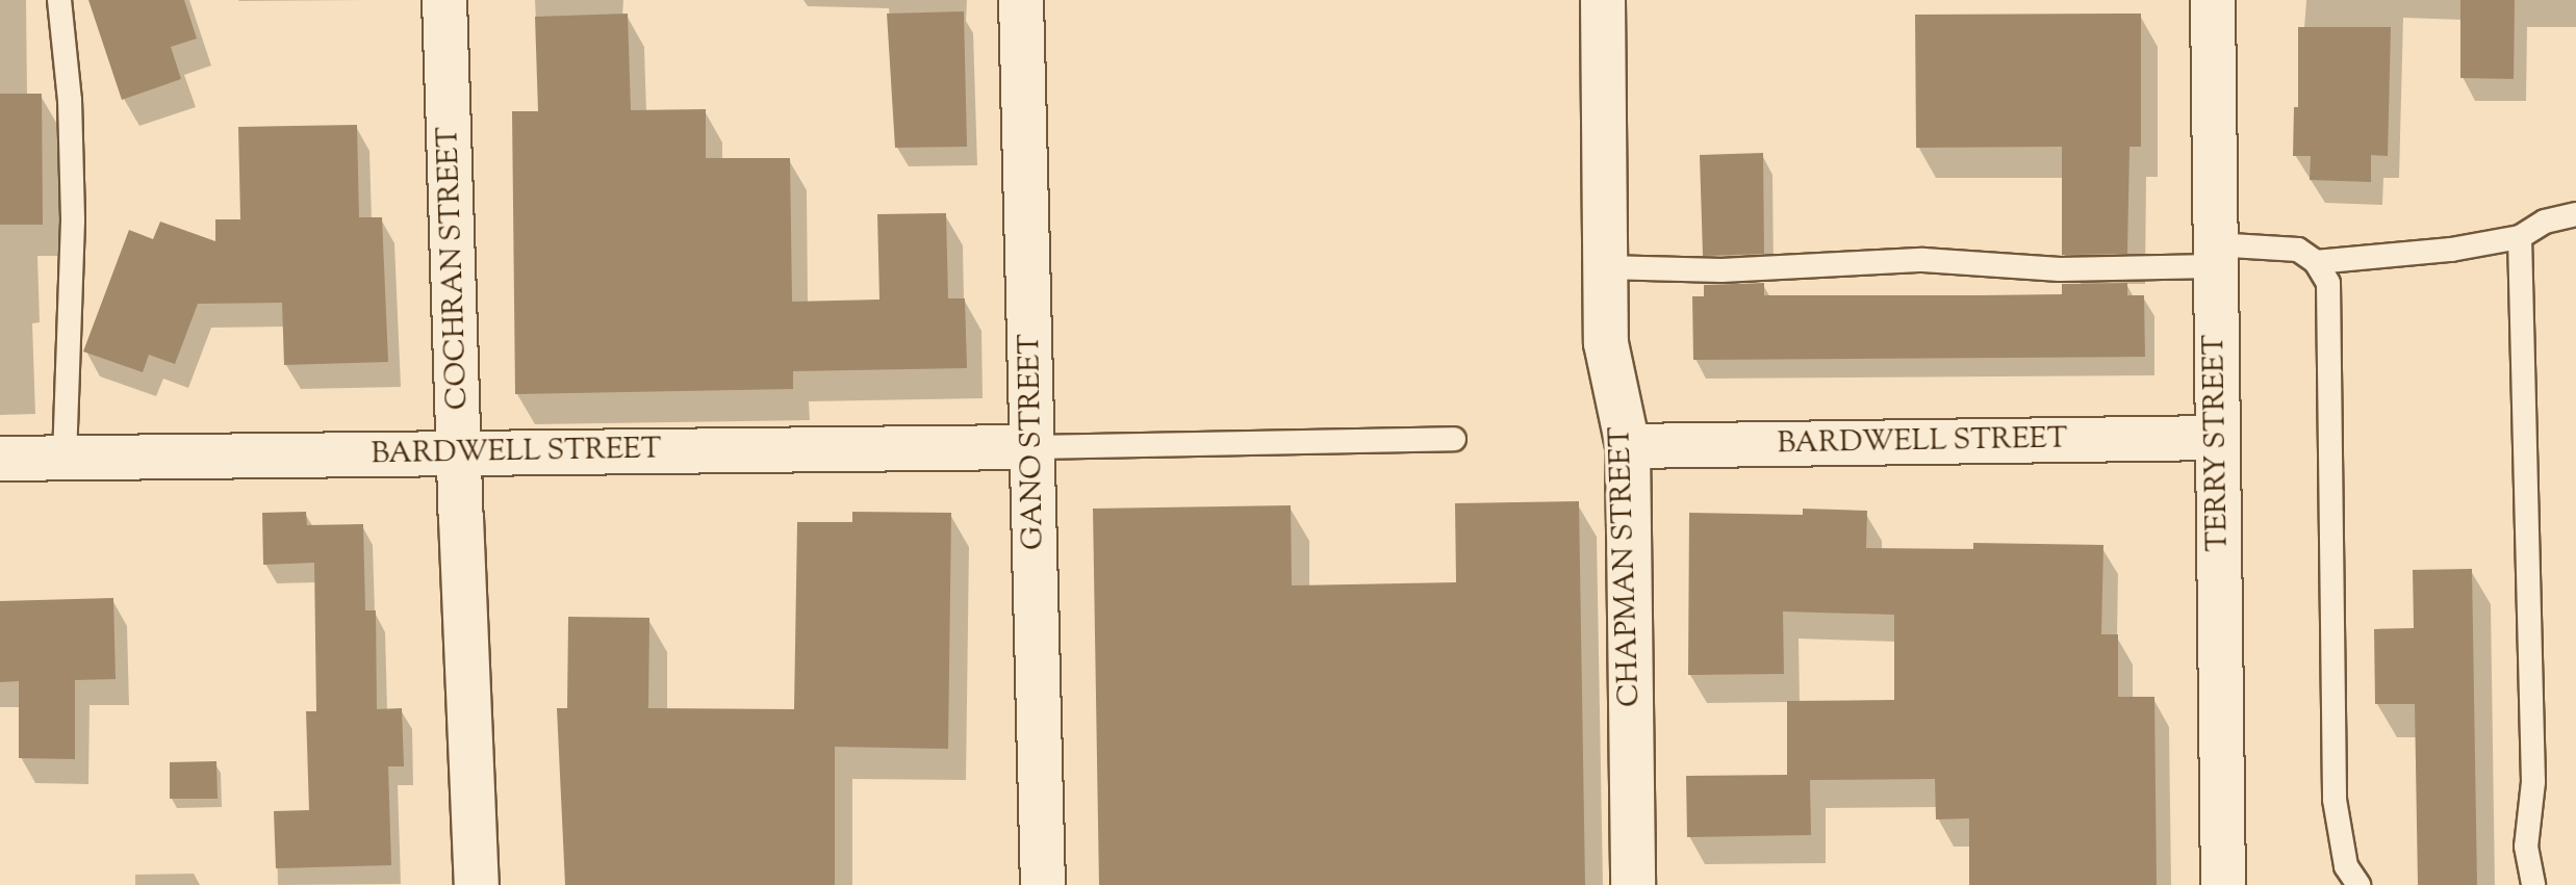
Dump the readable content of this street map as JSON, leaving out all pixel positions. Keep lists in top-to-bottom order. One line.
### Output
{"streets":{"street":["COCHRAN STREET","GANO STREET","BARDWELL STREET","TERRY STREET","CHAPMAN STREET"]},"crossings":[["COCHRAN STREET","BARDWELL STREET"],["GANO STREET","BARDWELL STREET"],["BARDWELL STREET","TERRY STREET"],["BARDWELL STREET","CHAPMAN STREET"]]}
